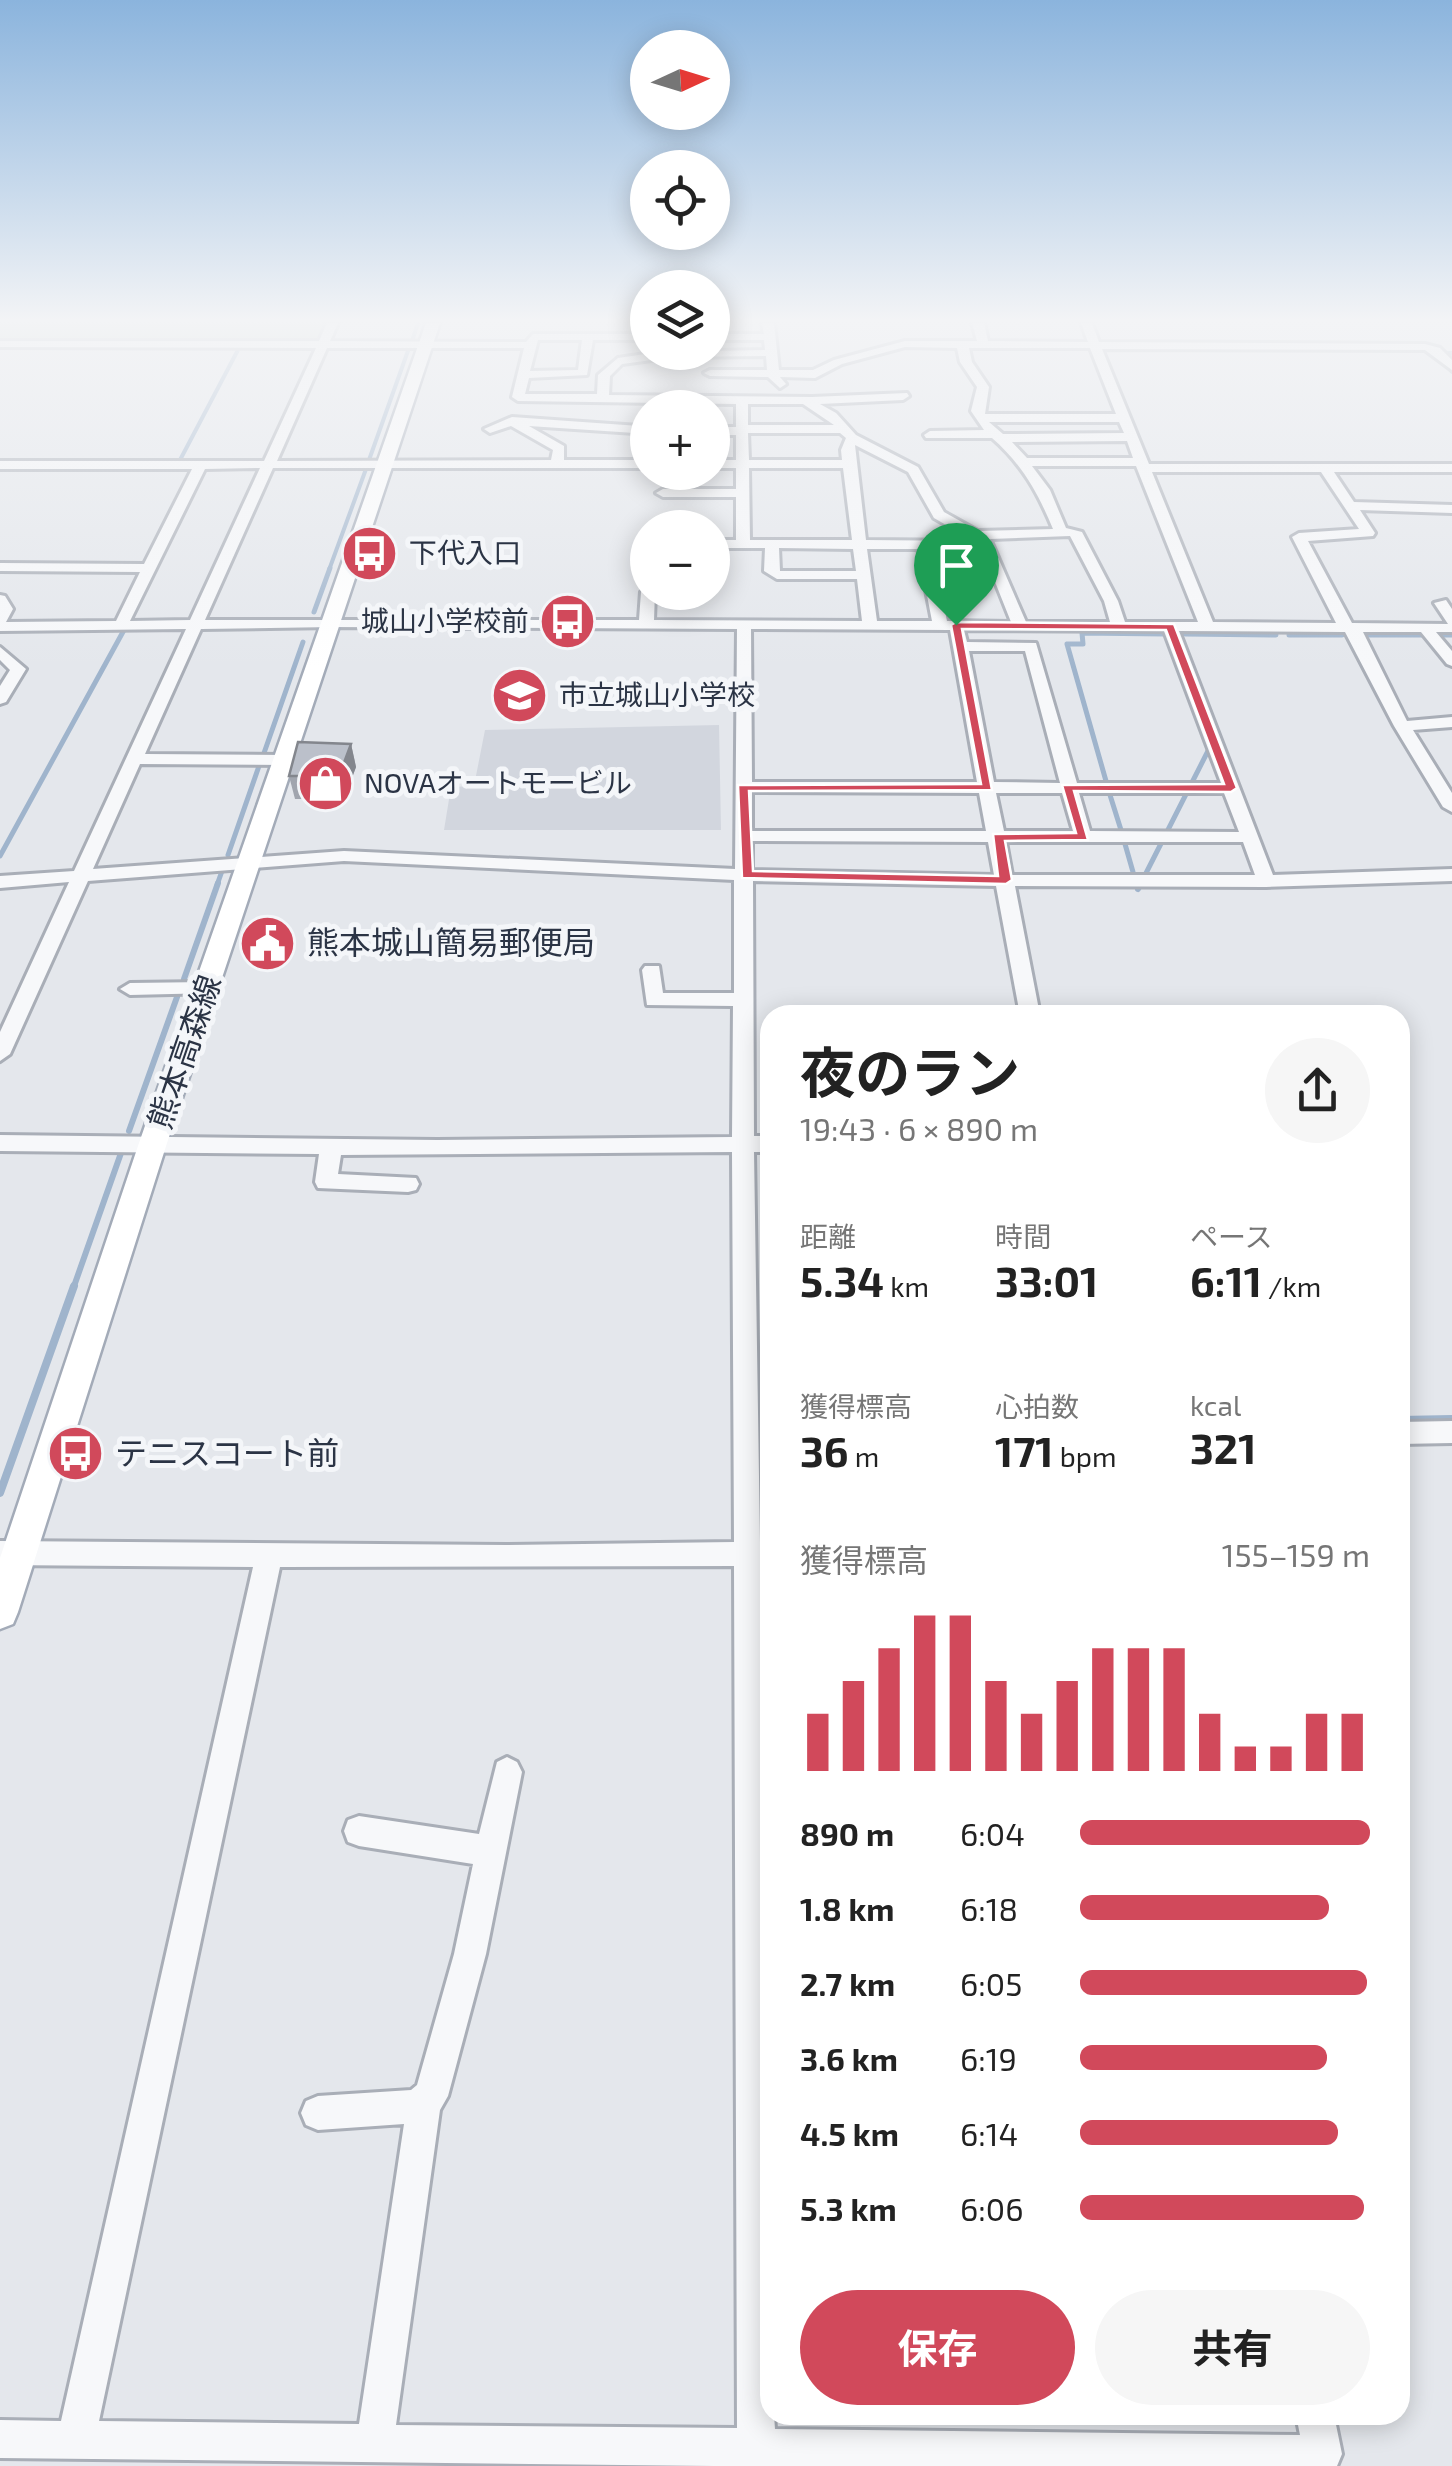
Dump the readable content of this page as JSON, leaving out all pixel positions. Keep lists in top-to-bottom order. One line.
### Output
{"streets":{"main road":["熊本高森線"]},"places":{"bus stop":["下代入口","城山小学校前","テニスコート前"],"school or university":["市立城山小学校"],"shop":["NOVAオートモービル"],"public building":["熊本城山簡易郵便局"]},"north":"right","page":{"map_buttons":["+","−"],"heading":["夜のラン","19:43 · 6 × 890 m"],"stats":[["距離","5.34 km"],["時間","33:01"],["ペース","6:11 /km"],["獲得標高","36 m"],["心拍数","171 bpm"],["kcal","321"]],"chart":["獲得標高","155–159 m"],"list":[{"name":"890 m","note":"6:04"},{"name":"1.8 km","note":"6:18"},{"name":"2.7 km","note":"6:05"},{"name":"3.6 km","note":"6:19"},{"name":"4.5 km","note":"6:14"},{"name":"5.3 km","note":"6:06"}],"buttons":["保存","共有"]}}
